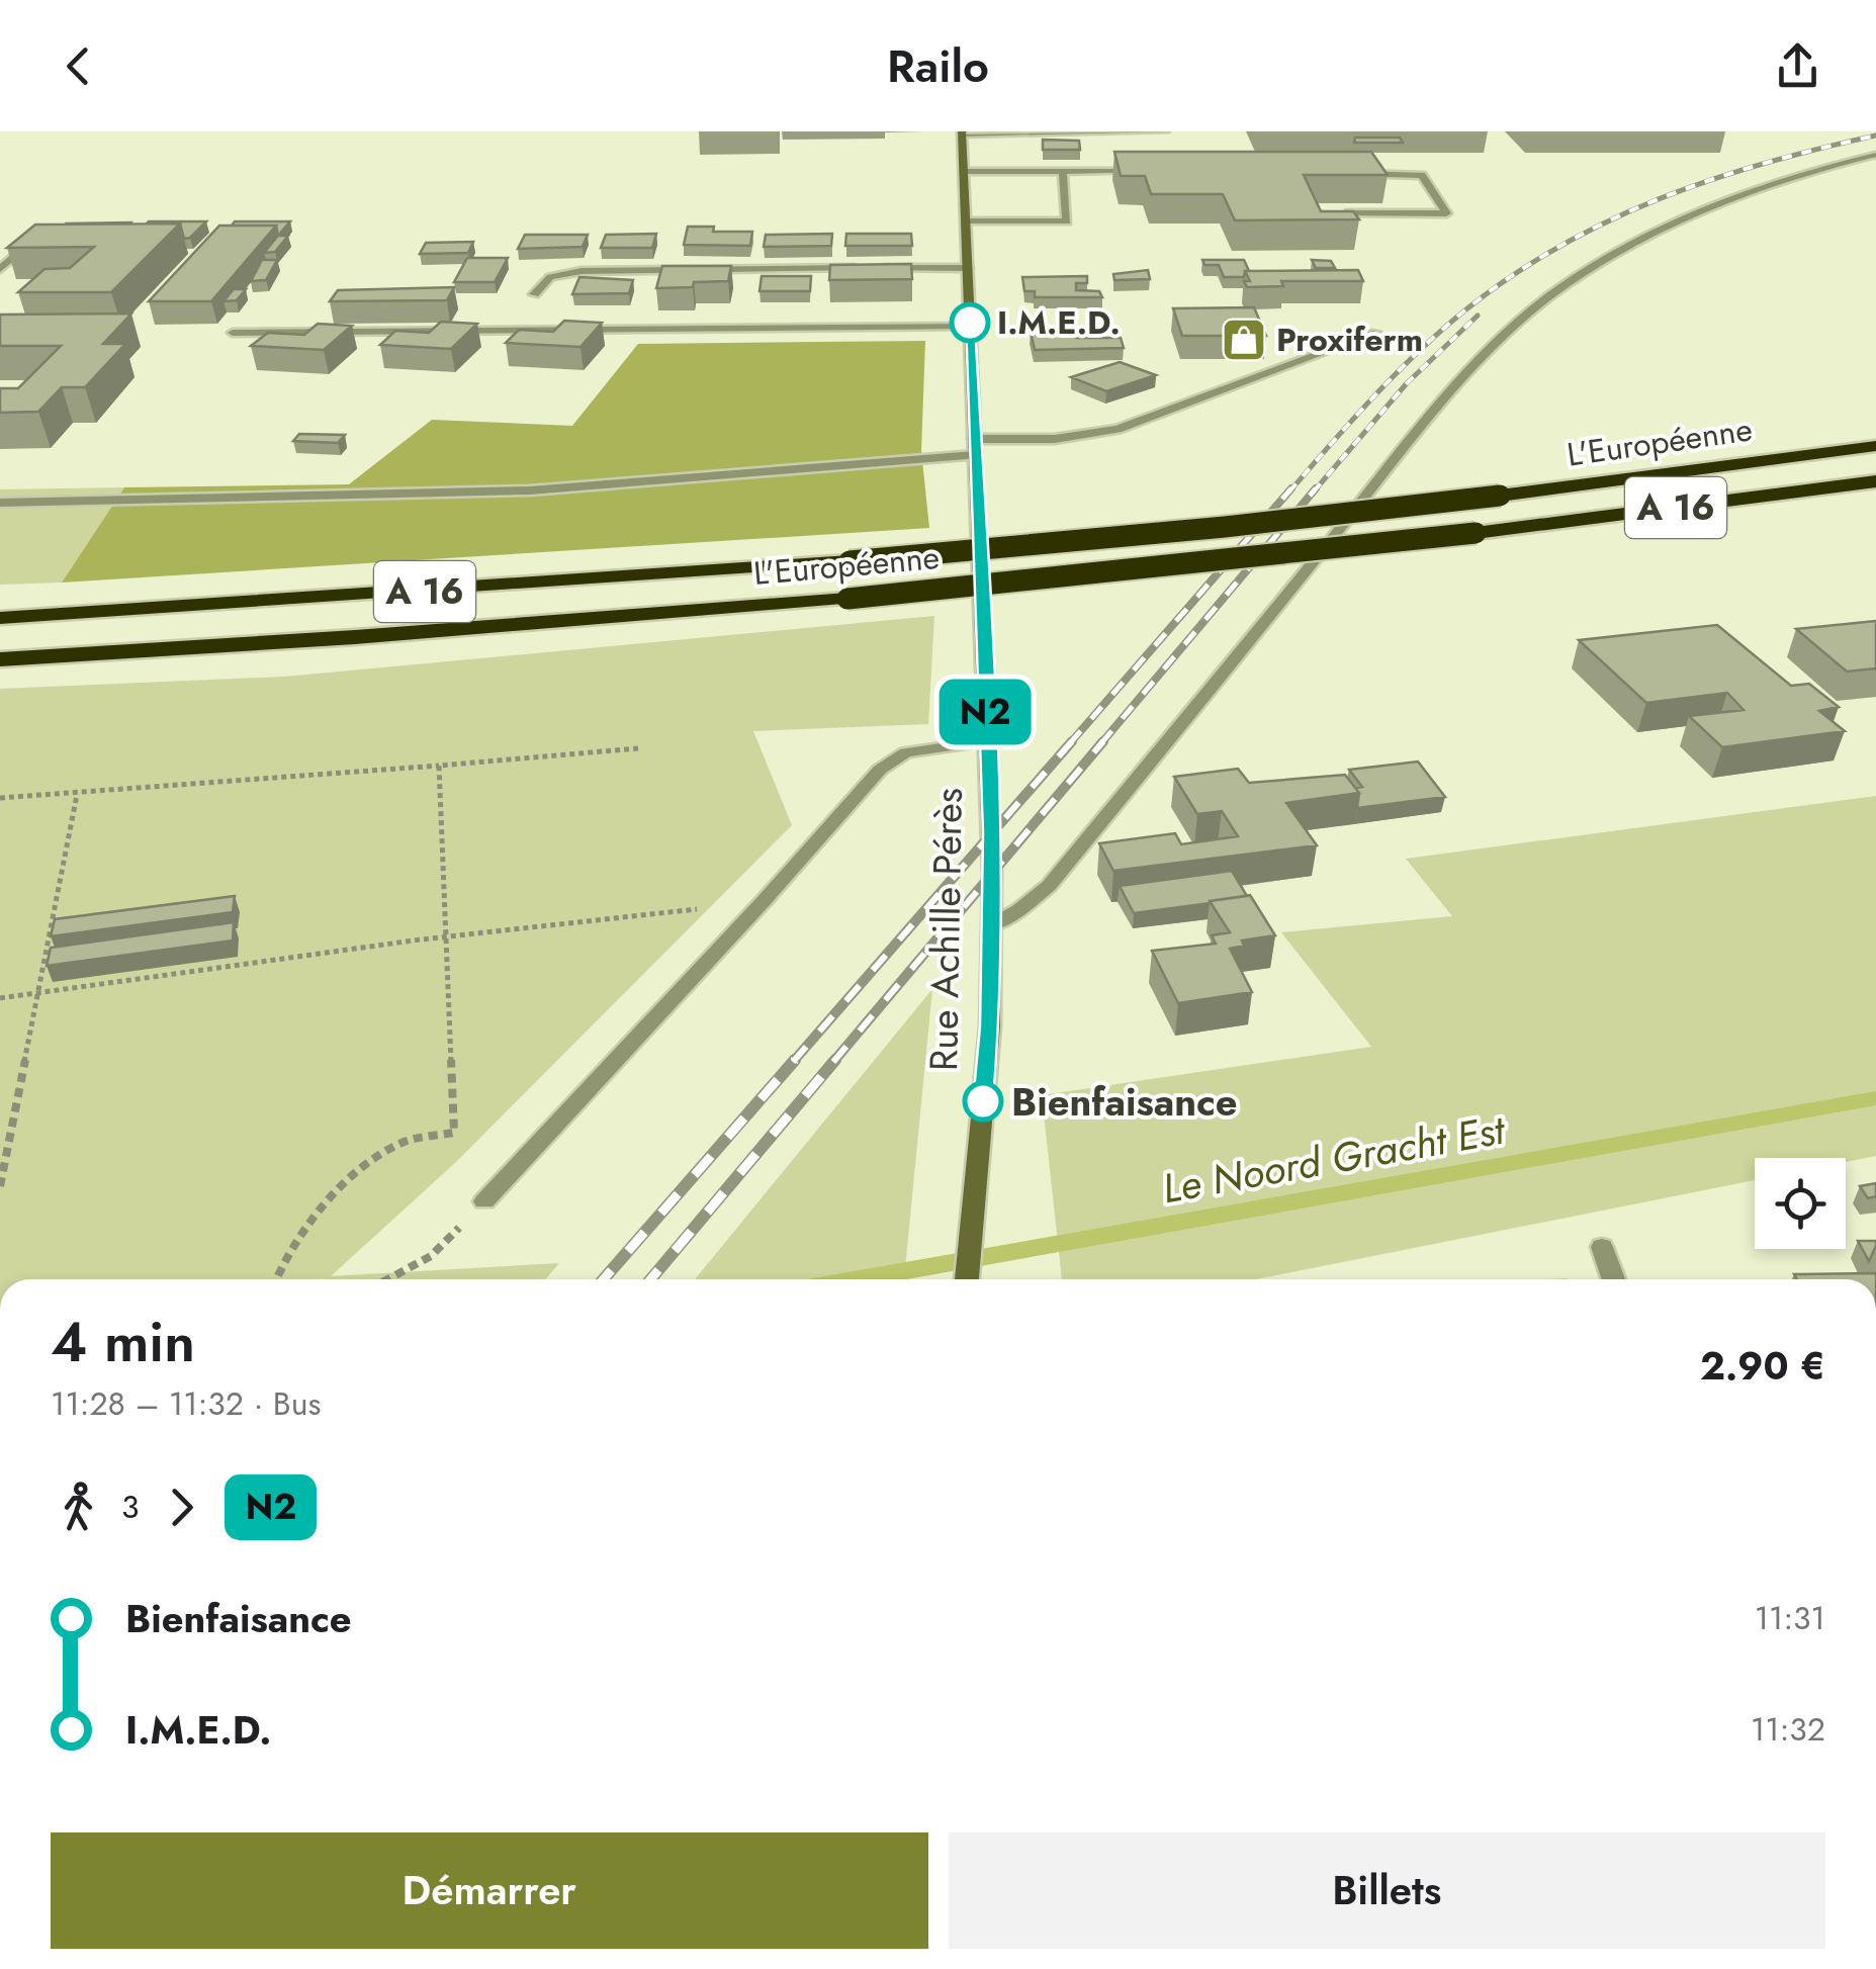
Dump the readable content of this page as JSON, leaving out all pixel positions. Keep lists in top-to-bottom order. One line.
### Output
{"streets":{"highway":["L'Européenne","A 16"],"street":["Rue Achille Pérès"]},"water":["Le Noord Gracht Est"],"places":{"other":["I.M.E.D.","Bienfaisance"],"shop":["Proxiferm"]},"lines":["bus line N2"],"page":{"header":"Railo","on_map":"N2","heading":["4 min","11:28 – 11:32 · Bus","2.90 €"],"legs":["3","N2"],"list":[{"name":"Bienfaisance","value":"11:31"},{"name":"I.M.E.D.","value":"11:32"}],"buttons":["Démarrer","Billets"]}}
